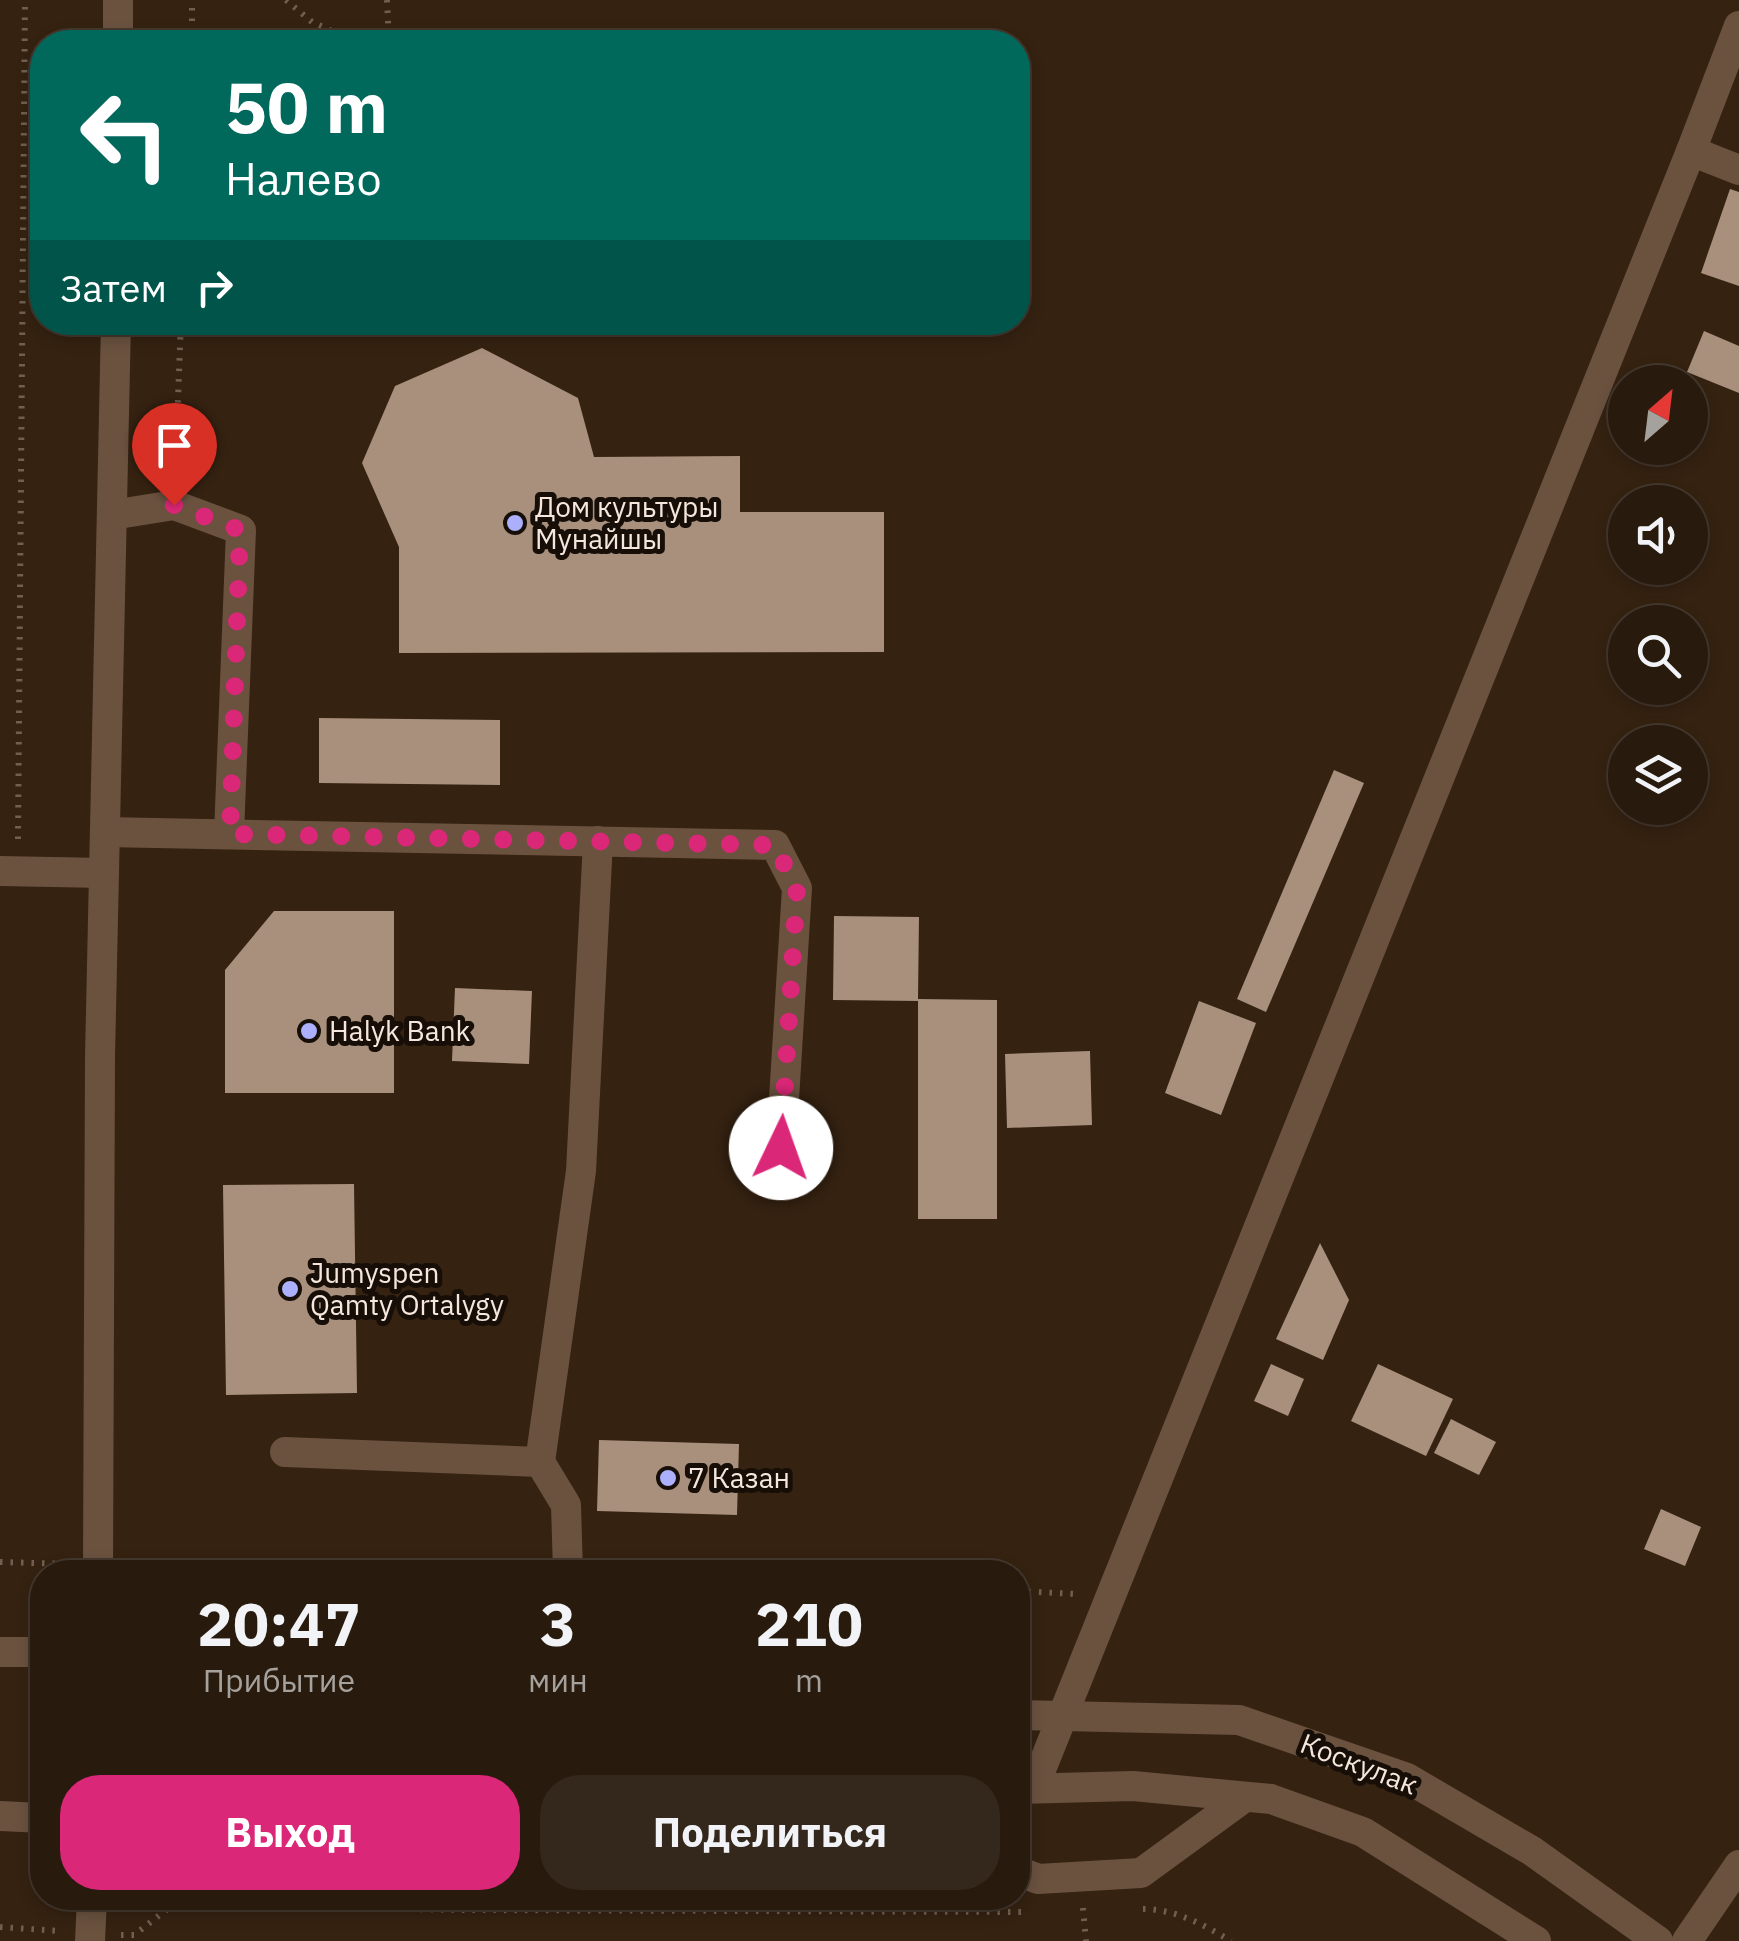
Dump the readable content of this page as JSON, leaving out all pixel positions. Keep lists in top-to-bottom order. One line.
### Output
{"streets":{"street":["Коскулак"]},"places":["Дом культуры Мунайшы","Halyk Bank","Jumyspen Qamty Ortalygy","7 Казан"],"north":"top right","page":{"turn":["50 m","Налево"],"then":"Затем","eta":["20:47","Прибытие","3","мин","210","m"],"buttons":["Выход","Поделиться"]}}
